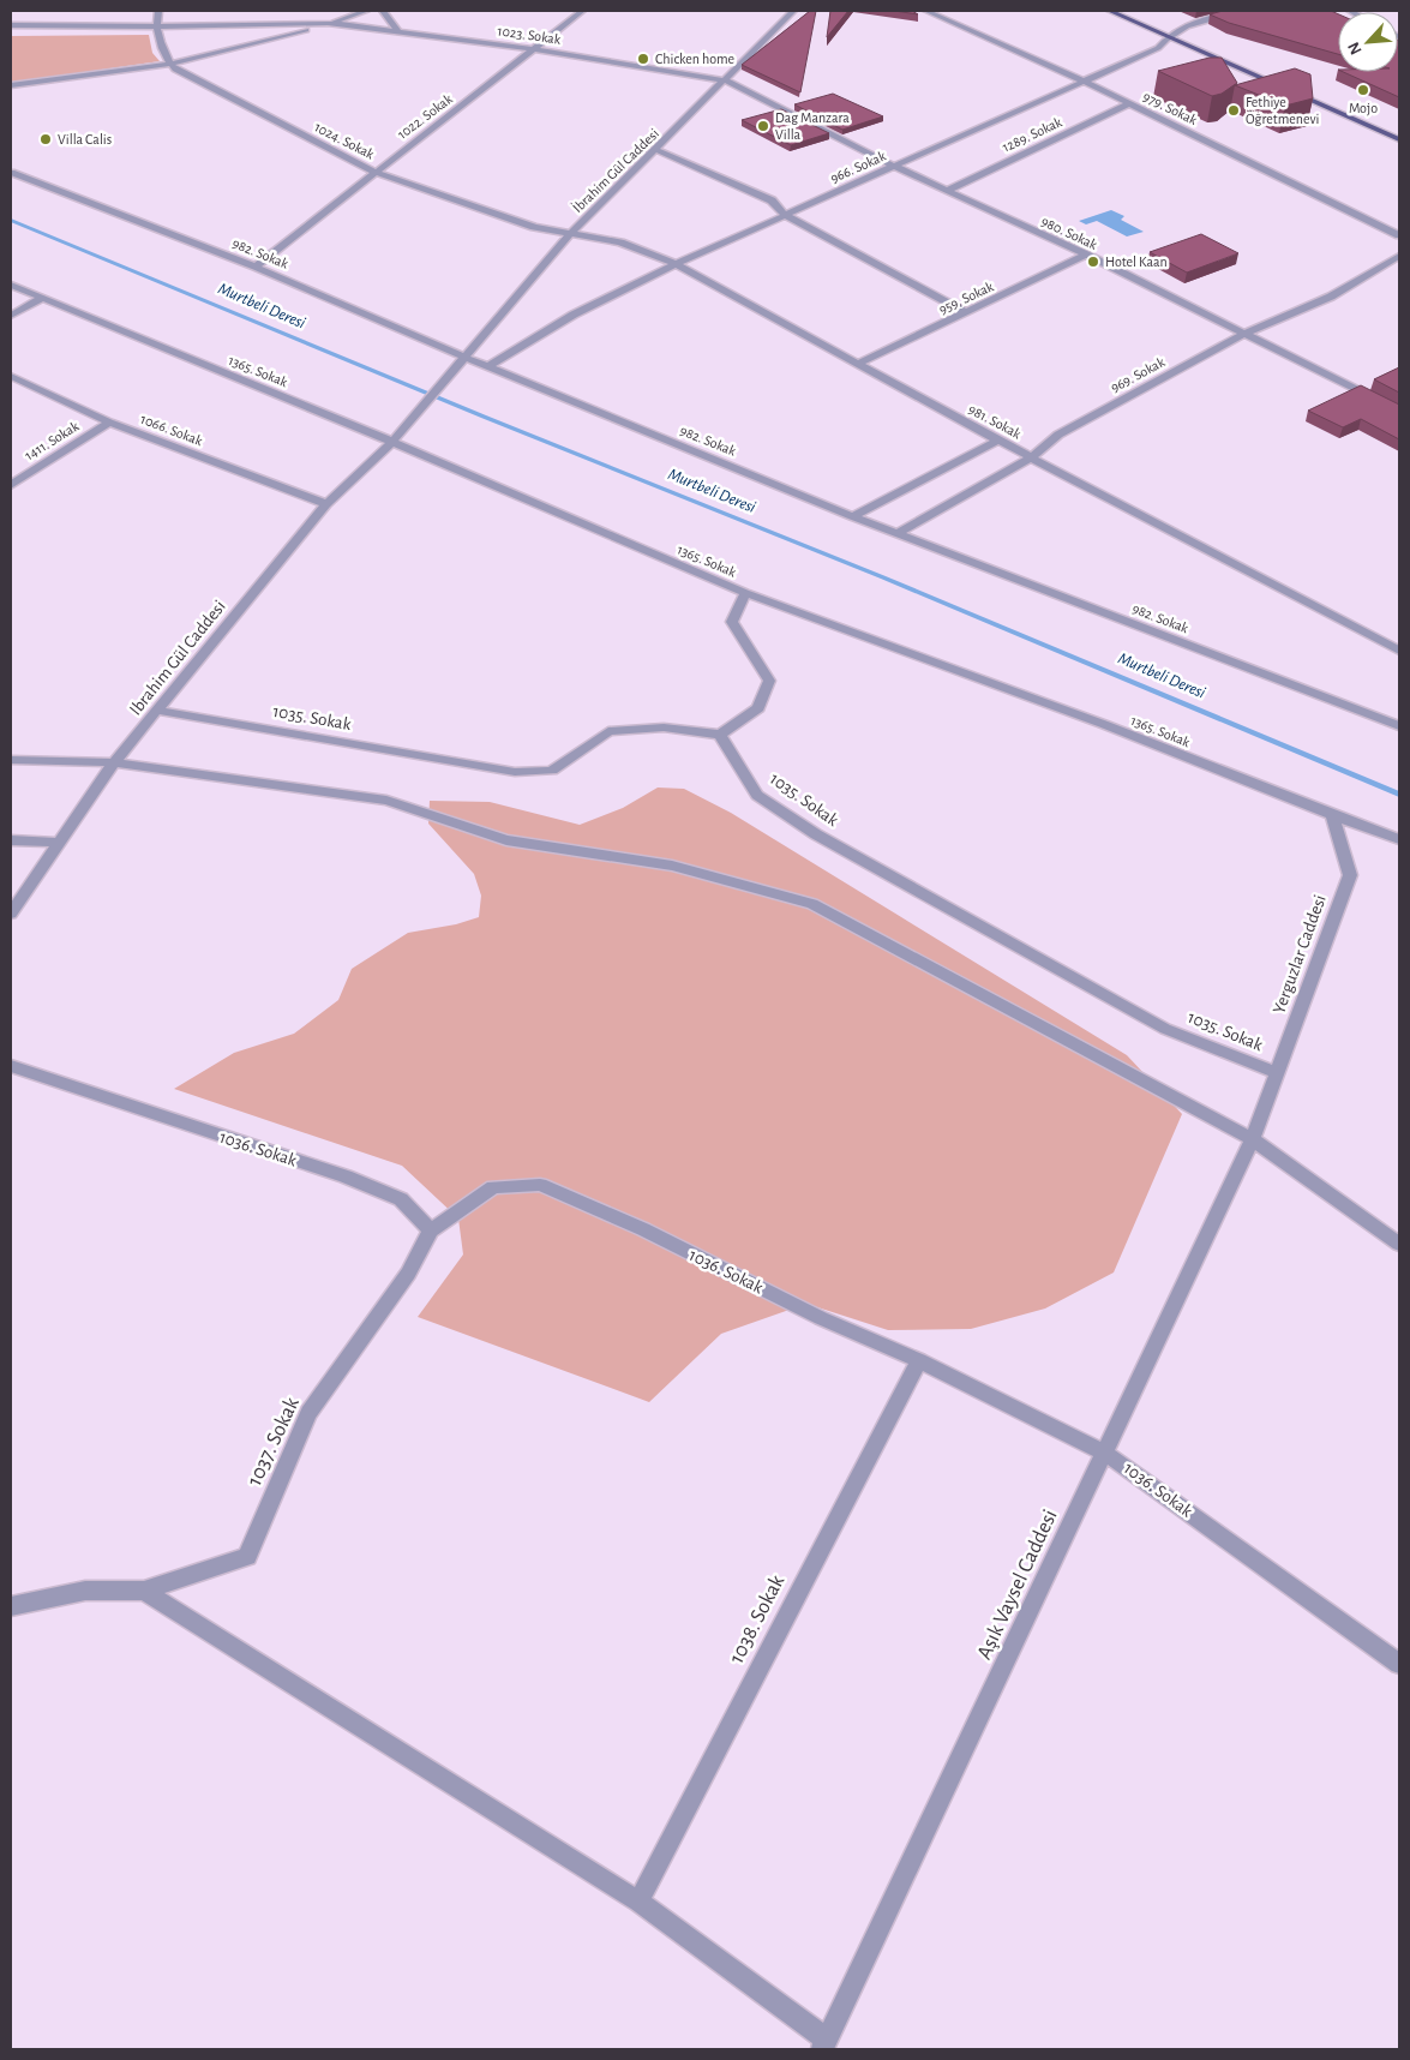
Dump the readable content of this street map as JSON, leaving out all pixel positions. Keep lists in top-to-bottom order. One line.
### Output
{"streets":{"street":["1023. Sokak","979. Sokak","1022. Sokak","1289. Sokak","1024. Sokak","966. Sokak","İbrahim Gül Caddesi","980. Sokak","982. Sokak","959. Sokak","1365. Sokak","969. Sokak","981. Sokak","1066. Sokak","1411. Sokak","Ibrahim Gül Caddesi","1035. Sokak","Yerguzlar Caddesi","1036. Sokak","1037. Sokak","Aşık Vaysel Caddesi","1038. Sokak"]},"crossings":[["1023. Sokak","1022. Sokak"],["1023. Sokak","İbrahim Gül Caddesi"],["1023. Sokak","980. Sokak"],["979. Sokak","1289. Sokak"],["979. Sokak","966. Sokak"],["1022. Sokak","1024. Sokak"],["1022. Sokak","982. Sokak"],["1289. Sokak","980. Sokak"],["1024. Sokak","İbrahim Gül Caddesi"],["1024. Sokak","981. Sokak"],["966. Sokak","980. Sokak"],["966. Sokak","982. Sokak"],["966. Sokak","981. Sokak"],["İbrahim Gül Caddesi","980. Sokak"],["İbrahim Gül Caddesi","982. Sokak"],["İbrahim Gül Caddesi","1365. Sokak"],["İbrahim Gül Caddesi","981. Sokak"],["İbrahim Gül Caddesi","Ibrahim Gül Caddesi"],["980. Sokak","959. Sokak"],["980. Sokak","969. Sokak"],["982. Sokak","969. Sokak"],["959. Sokak","981. Sokak"],["1365. Sokak","Ibrahim Gül Caddesi"],["1365. Sokak","Yerguzlar Caddesi"],["969. Sokak","981. Sokak"],["1066. Sokak","1411. Sokak"],["1066. Sokak","Ibrahim Gül Caddesi"],["Ibrahim Gül Caddesi","1035. Sokak"],["1035. Sokak","Yerguzlar Caddesi"],["Yerguzlar Caddesi","Aşık Vaysel Caddesi"],["1036. Sokak","1037. Sokak"],["1036. Sokak","Aşık Vaysel Caddesi"],["1036. Sokak","1038. Sokak"]],"water":["Murtbeli Deresi"],"places":["Chicken home","Mojo","Fethiye Öğretmenevi","Dag Manzara Villa","Villa Calis","Hotel Kaan"],"north":"bottom left"}
